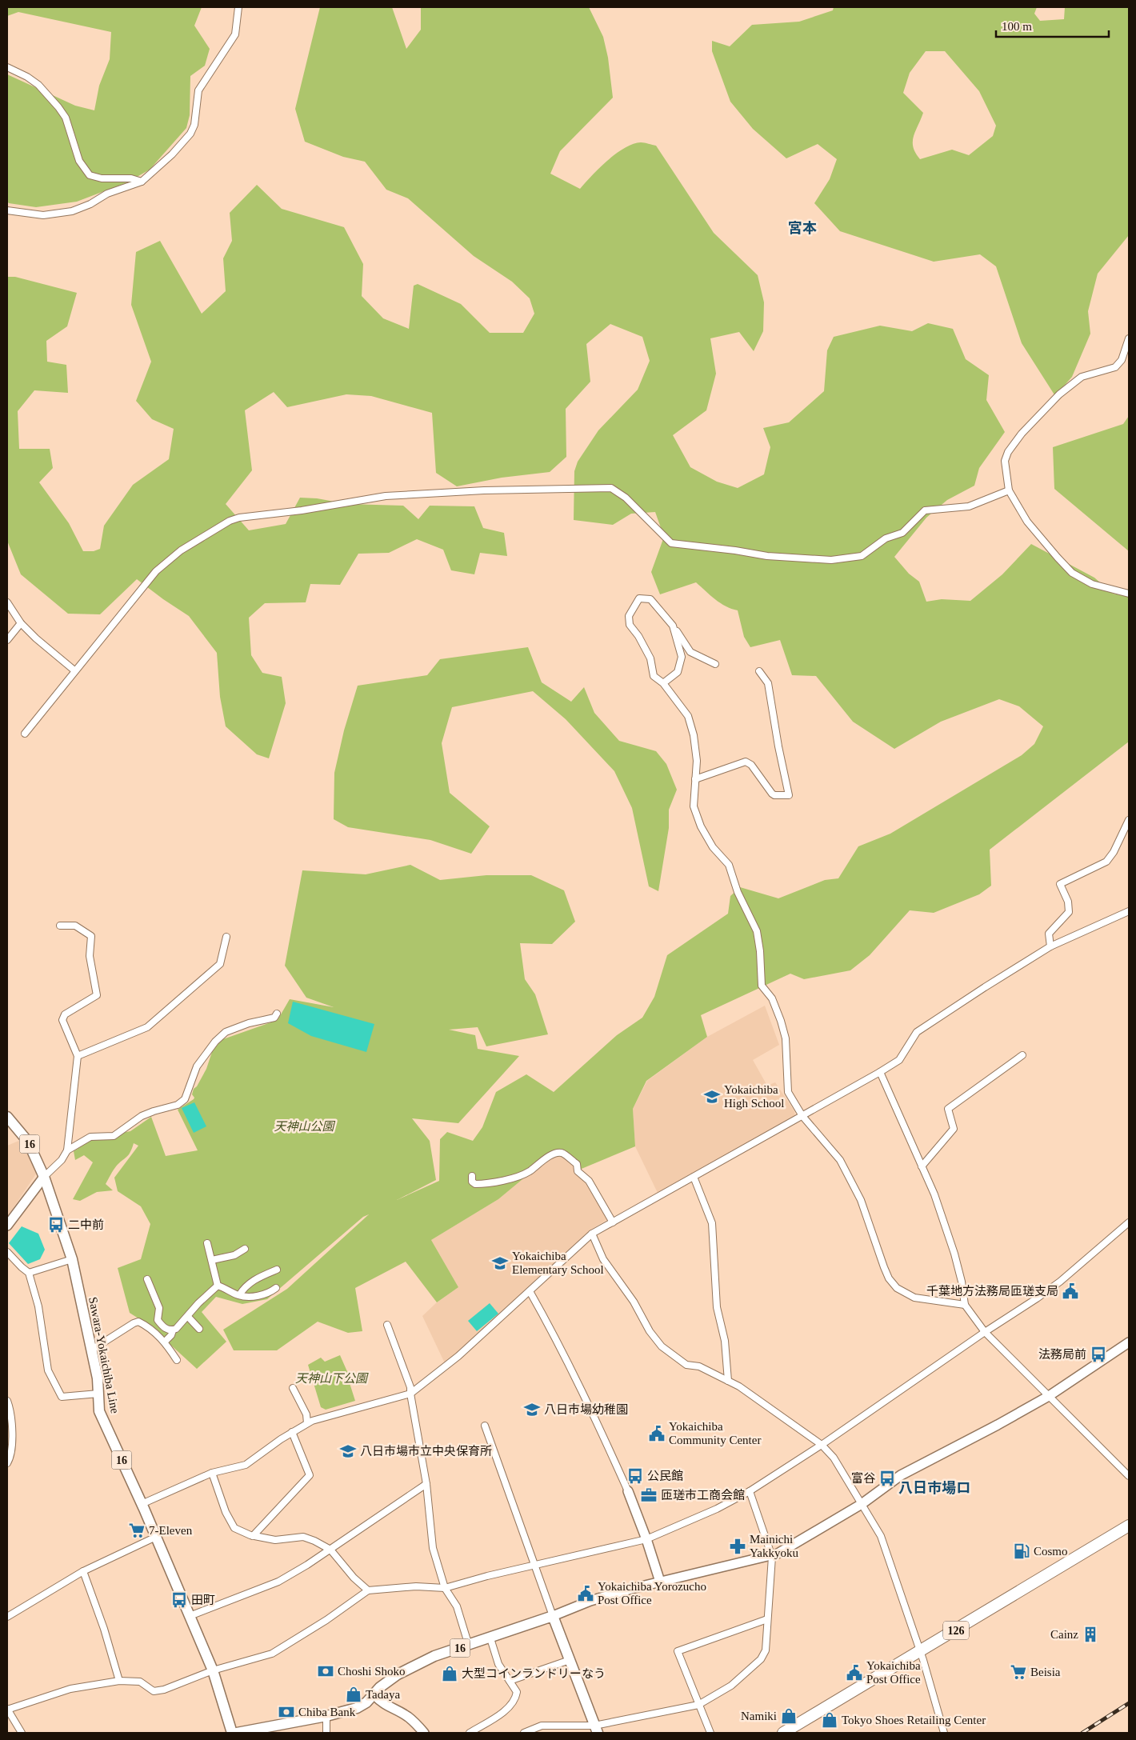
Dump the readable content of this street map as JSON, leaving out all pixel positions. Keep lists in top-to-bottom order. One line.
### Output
{"streets":{"highway":["126"],"main road":["16","Sawara-Yokaichiba Line"]},"districts":["宮本","八日市場ロ"],"parks":["天神山公園","天神山下公園"],"places":{"school or university":["Yokaichiba High School","Yokaichiba Elementary School","八日市場幼稚園","八日市場市立中央保育所"],"bus stop":["二中前","法務局前","公民館","富谷","田町"],"public building":["千葉地方法務局匝瑳支局","Yokaichiba Community Center","Yokaichiba Yorozucho Post Office","Yokaichiba Post Office"],"office":["匝瑳市工商会館"],"supermarket":["7-Eleven","Beisia"],"pharmacy":["Mainichi Yakkyoku"],"fuel station":["Cosmo"],"building":["Cainz"],"bank":["Choshi Shoko","Chiba Bank"],"shop":["大型コインランドリーなう","Tadaya","Namiki","Tokyo Shoes Retailing Center"]},"scale_bar":"100 m"}
